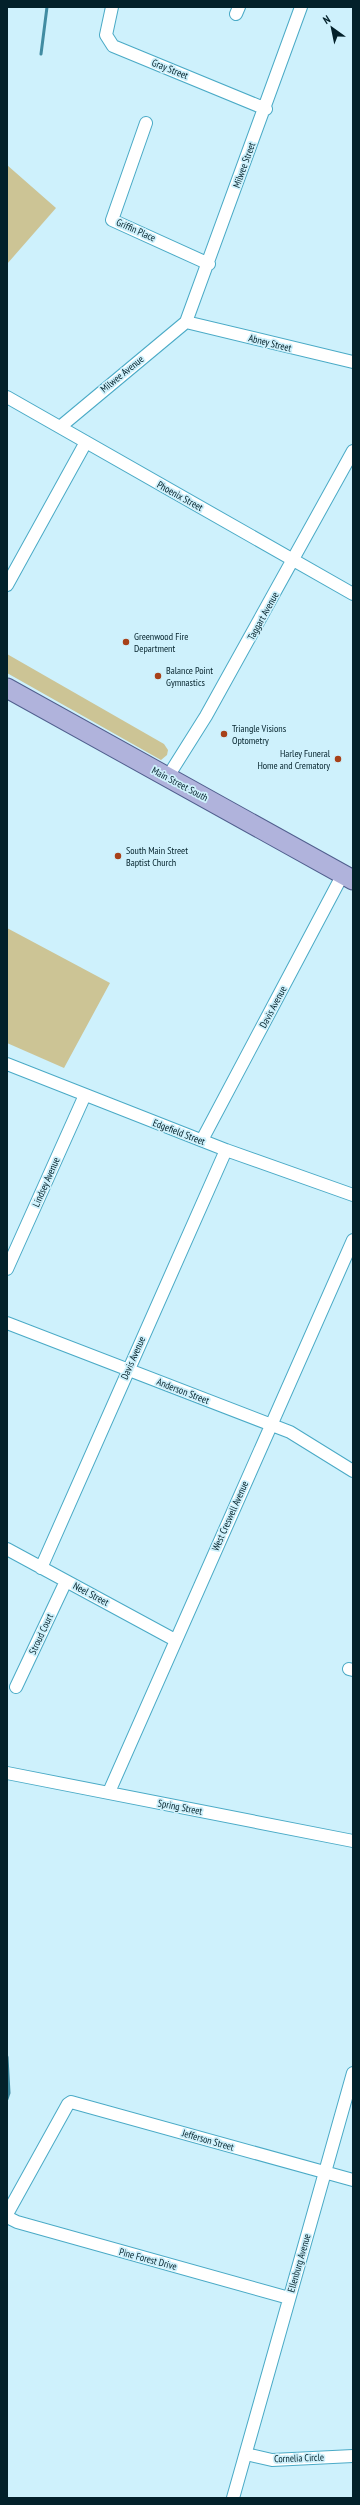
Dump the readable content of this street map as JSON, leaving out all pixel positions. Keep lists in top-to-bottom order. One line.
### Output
{"streets":{"main road":["Main Street South"],"street":["Gray Street","Milwee Street","Griffin Place","Abney Street","Milwee Avenue","Phoenix Street","Taggart Avenue","Davis Avenue","Edgefield Street","Lindsey Avenue","Anderson Street","West Creswell Avenue","Neel Street","Stroud Court","Spring Street","Jefferson Street","Pine Forest Drive","Ellenburg Avenue","Cornelia Circle"]},"crossings":[["Gray Street","Milwee Street"],["Milwee Street","Griffin Place"],["Milwee Street","Abney Street"],["Milwee Street","Milwee Avenue"],["Abney Street","Milwee Avenue"],["Milwee Avenue","Phoenix Street"],["Phoenix Street","Taggart Avenue"],["Taggart Avenue","Main Street South"],["Main Street South","Davis Avenue"],["Davis Avenue","Edgefield Street"],["Davis Avenue","Anderson Street"],["Davis Avenue","Neel Street"],["Edgefield Street","Lindsey Avenue"],["Anderson Street","West Creswell Avenue"],["West Creswell Avenue","Neel Street"],["West Creswell Avenue","Spring Street"],["Neel Street","Stroud Court"],["Jefferson Street","Pine Forest Drive"],["Jefferson Street","Ellenburg Avenue"],["Pine Forest Drive","Ellenburg Avenue"],["Ellenburg Avenue","Cornelia Circle"]],"places":["Greenwood Fire Department","Balance Point Gymnastics","Triangle Visions Optometry","Harley Funeral Home and Crematory","South Main Street Baptist Church"],"north":"top left"}
